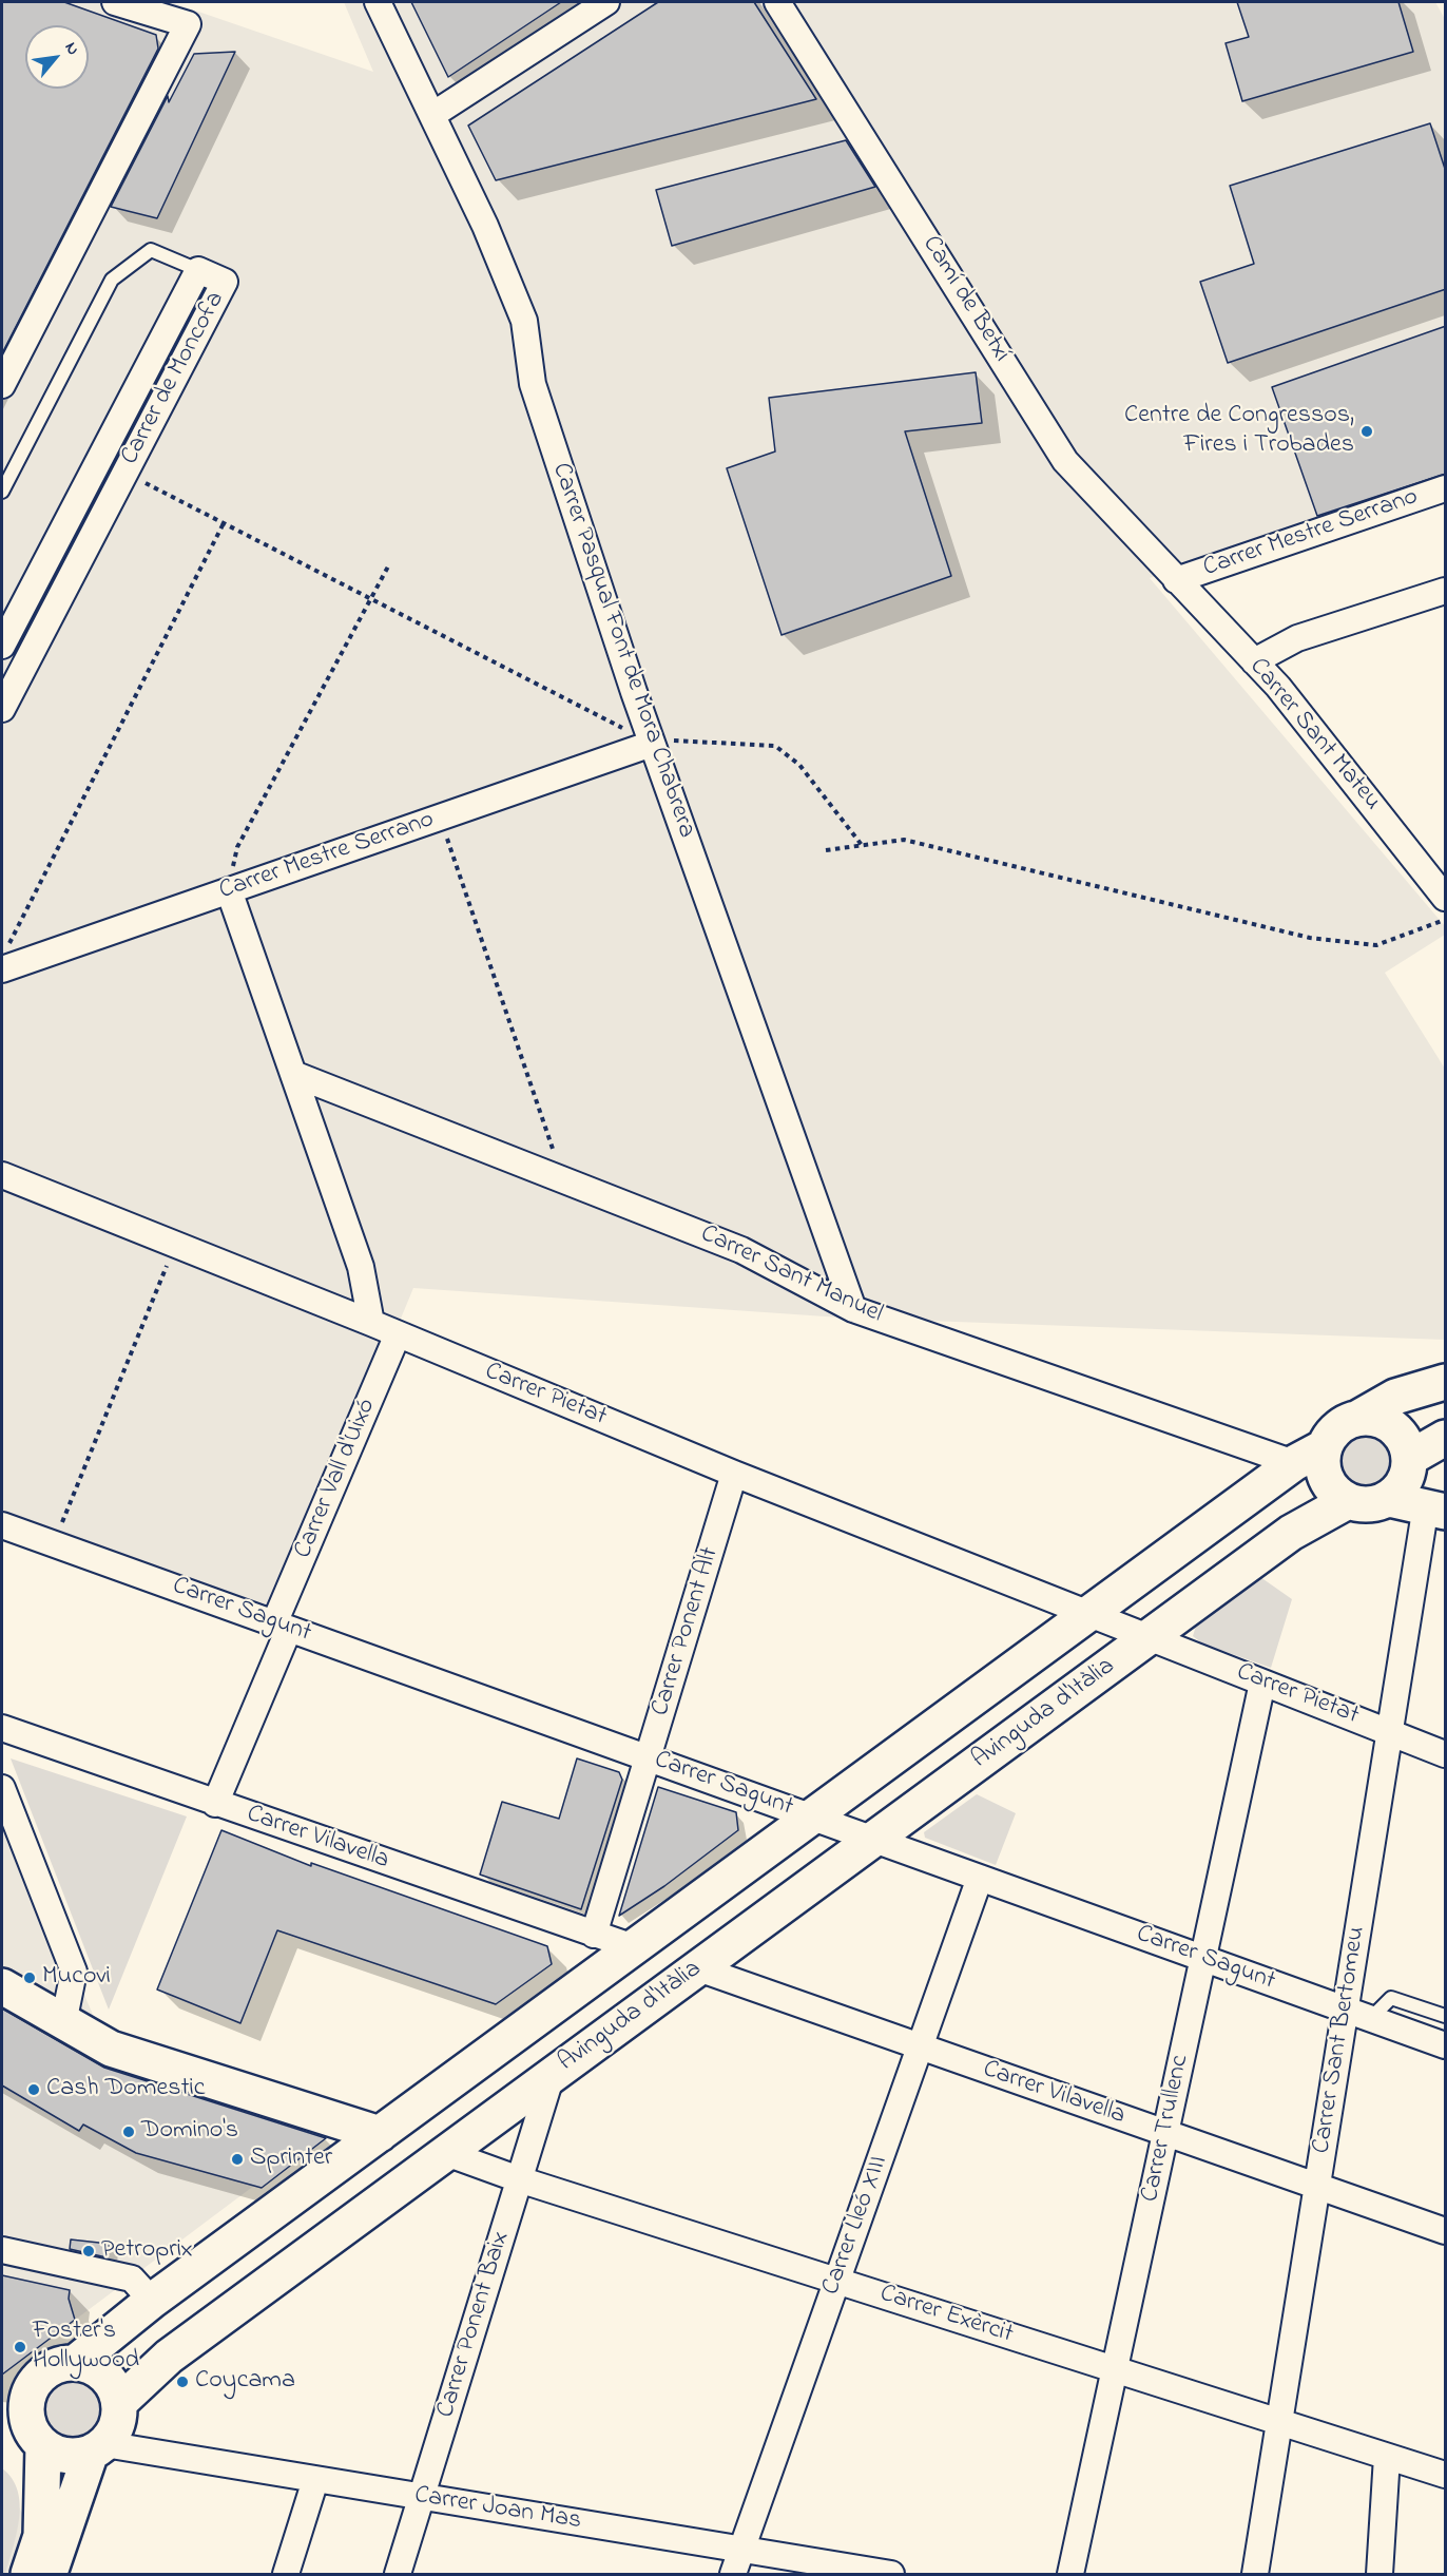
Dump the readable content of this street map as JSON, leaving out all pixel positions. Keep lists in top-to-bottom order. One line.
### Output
{"streets":{"main road":["Avinguda d'Itàlia"],"street":["Camí de Betxí","Carrer de Moncofa","Carrer Mestre Serrano","Carrer Pasqual Font de Mora Chabrera","Carrer Sant Mateu","Carrer Sant Manuel","Carrer Pietat","Carrer Vall d'Uixó","Carrer Sagunt","Carrer Ponent Alt","Carrer Vilavella","Carrer Sant Bertomeu","Carrer Trullenc","Carrer Lleó XIII","Carrer Exèrcit","Carrer Ponent Baix","Carrer Joan Mas"]},"crossings":[["Camí de Betxí","Carrer Mestre Serrano"],["Camí de Betxí","Carrer Sant Mateu"],["Carrer Mestre Serrano","Carrer Pasqual Font de Mora Chabrera"],["Carrer Mestre Serrano","Carrer Sant Mateu"],["Carrer Pasqual Font de Mora Chabrera","Carrer Sant Manuel"],["Carrer Pietat","Carrer Vall d'Uixó"],["Carrer Pietat","Carrer Ponent Alt"],["Carrer Pietat","Avinguda d'Itàlia"],["Carrer Pietat","Carrer Sant Bertomeu"],["Carrer Pietat","Carrer Trullenc"],["Carrer Vall d'Uixó","Carrer Sagunt"],["Carrer Vall d'Uixó","Carrer Vilavella"],["Carrer Sagunt","Carrer Ponent Alt"],["Carrer Sagunt","Avinguda d'Itàlia"],["Carrer Sagunt","Carrer Sant Bertomeu"],["Carrer Sagunt","Carrer Trullenc"],["Carrer Sagunt","Carrer Lleó XIII"],["Carrer Ponent Alt","Carrer Vilavella"],["Avinguda d'Itàlia","Carrer Vilavella"],["Avinguda d'Itàlia","Carrer Exèrcit"],["Avinguda d'Itàlia","Carrer Ponent Baix"],["Avinguda d'Itàlia","Carrer Joan Mas"],["Carrer Vilavella","Carrer Sant Bertomeu"],["Carrer Vilavella","Carrer Trullenc"],["Carrer Vilavella","Carrer Lleó XIII"],["Carrer Sant Bertomeu","Carrer Exèrcit"],["Carrer Trullenc","Carrer Exèrcit"],["Carrer Lleó XIII","Carrer Exèrcit"],["Carrer Lleó XIII","Carrer Joan Mas"],["Carrer Exèrcit","Carrer Ponent Baix"],["Carrer Ponent Baix","Carrer Joan Mas"]],"places":["Centre de Congressos, Fires i Trobades","Mucovi","Cash Domestic","Domino's","Sprinter","Petroprix","Foster's Hollywood","Coycama"],"north":"top right"}
